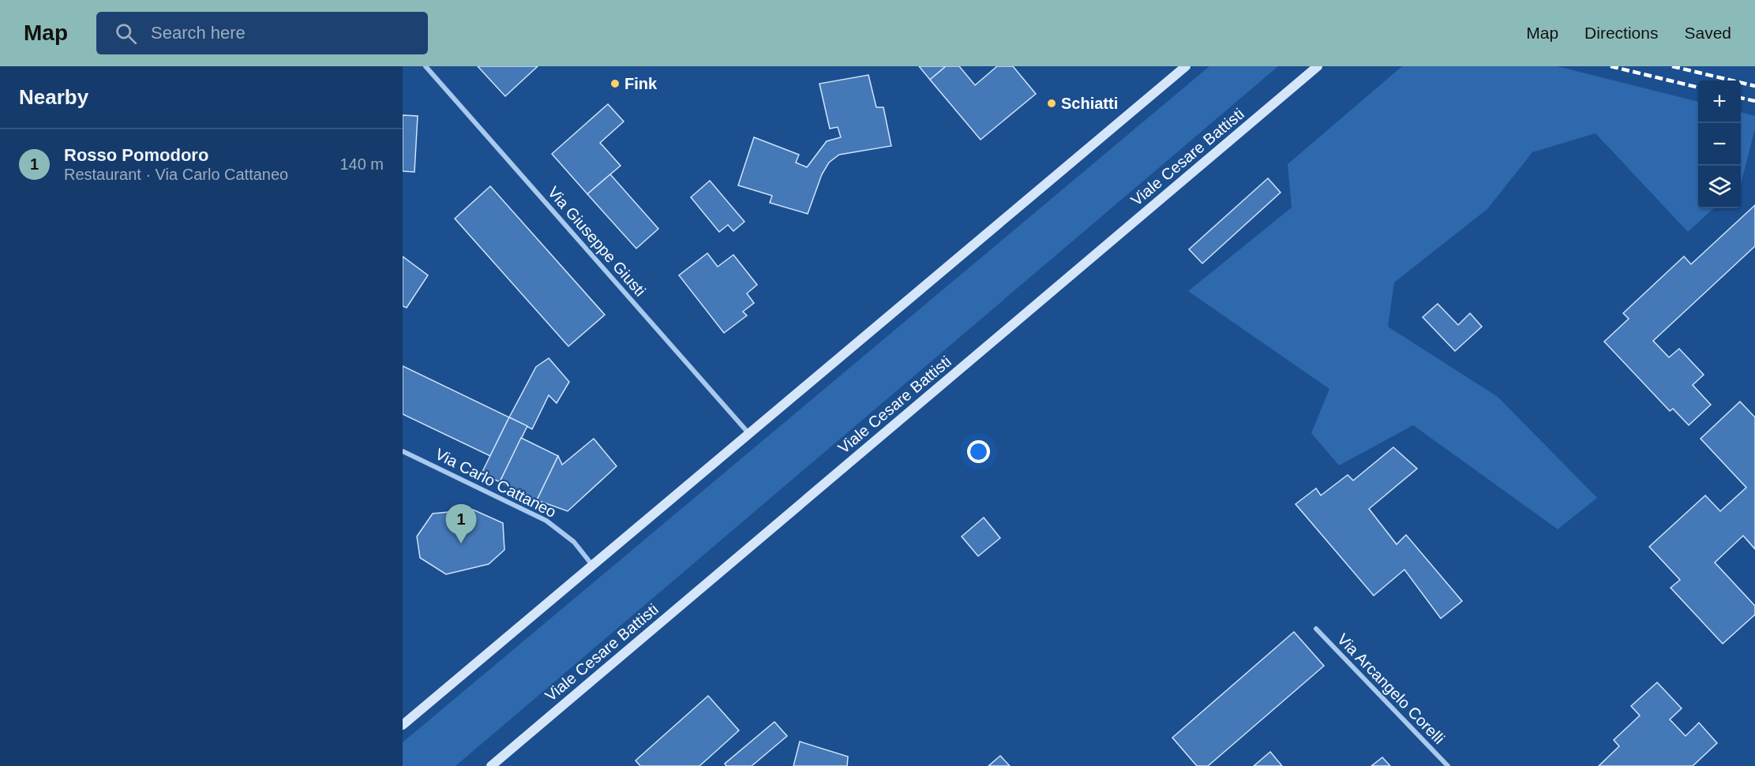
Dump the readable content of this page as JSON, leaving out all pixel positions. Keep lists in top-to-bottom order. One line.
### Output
{"streets":{"main road":["Viale Cesare Battisti"],"street":["Via Giuseppe Giusti","Via Carlo Cattaneo","Via Arcangelo Corelli"]},"places":["Fink","Schiatti"],"page":{"header":"Map","search":"Search here","nav":["Map","Directions","Saved"],"heading":"Nearby","map_buttons":["+","−"],"list":[{"mark":"1","name":"Rosso Pomodoro","note":"Restaurant · Via Carlo Cattaneo","value":"140 m"}],"pins":"1"}}
